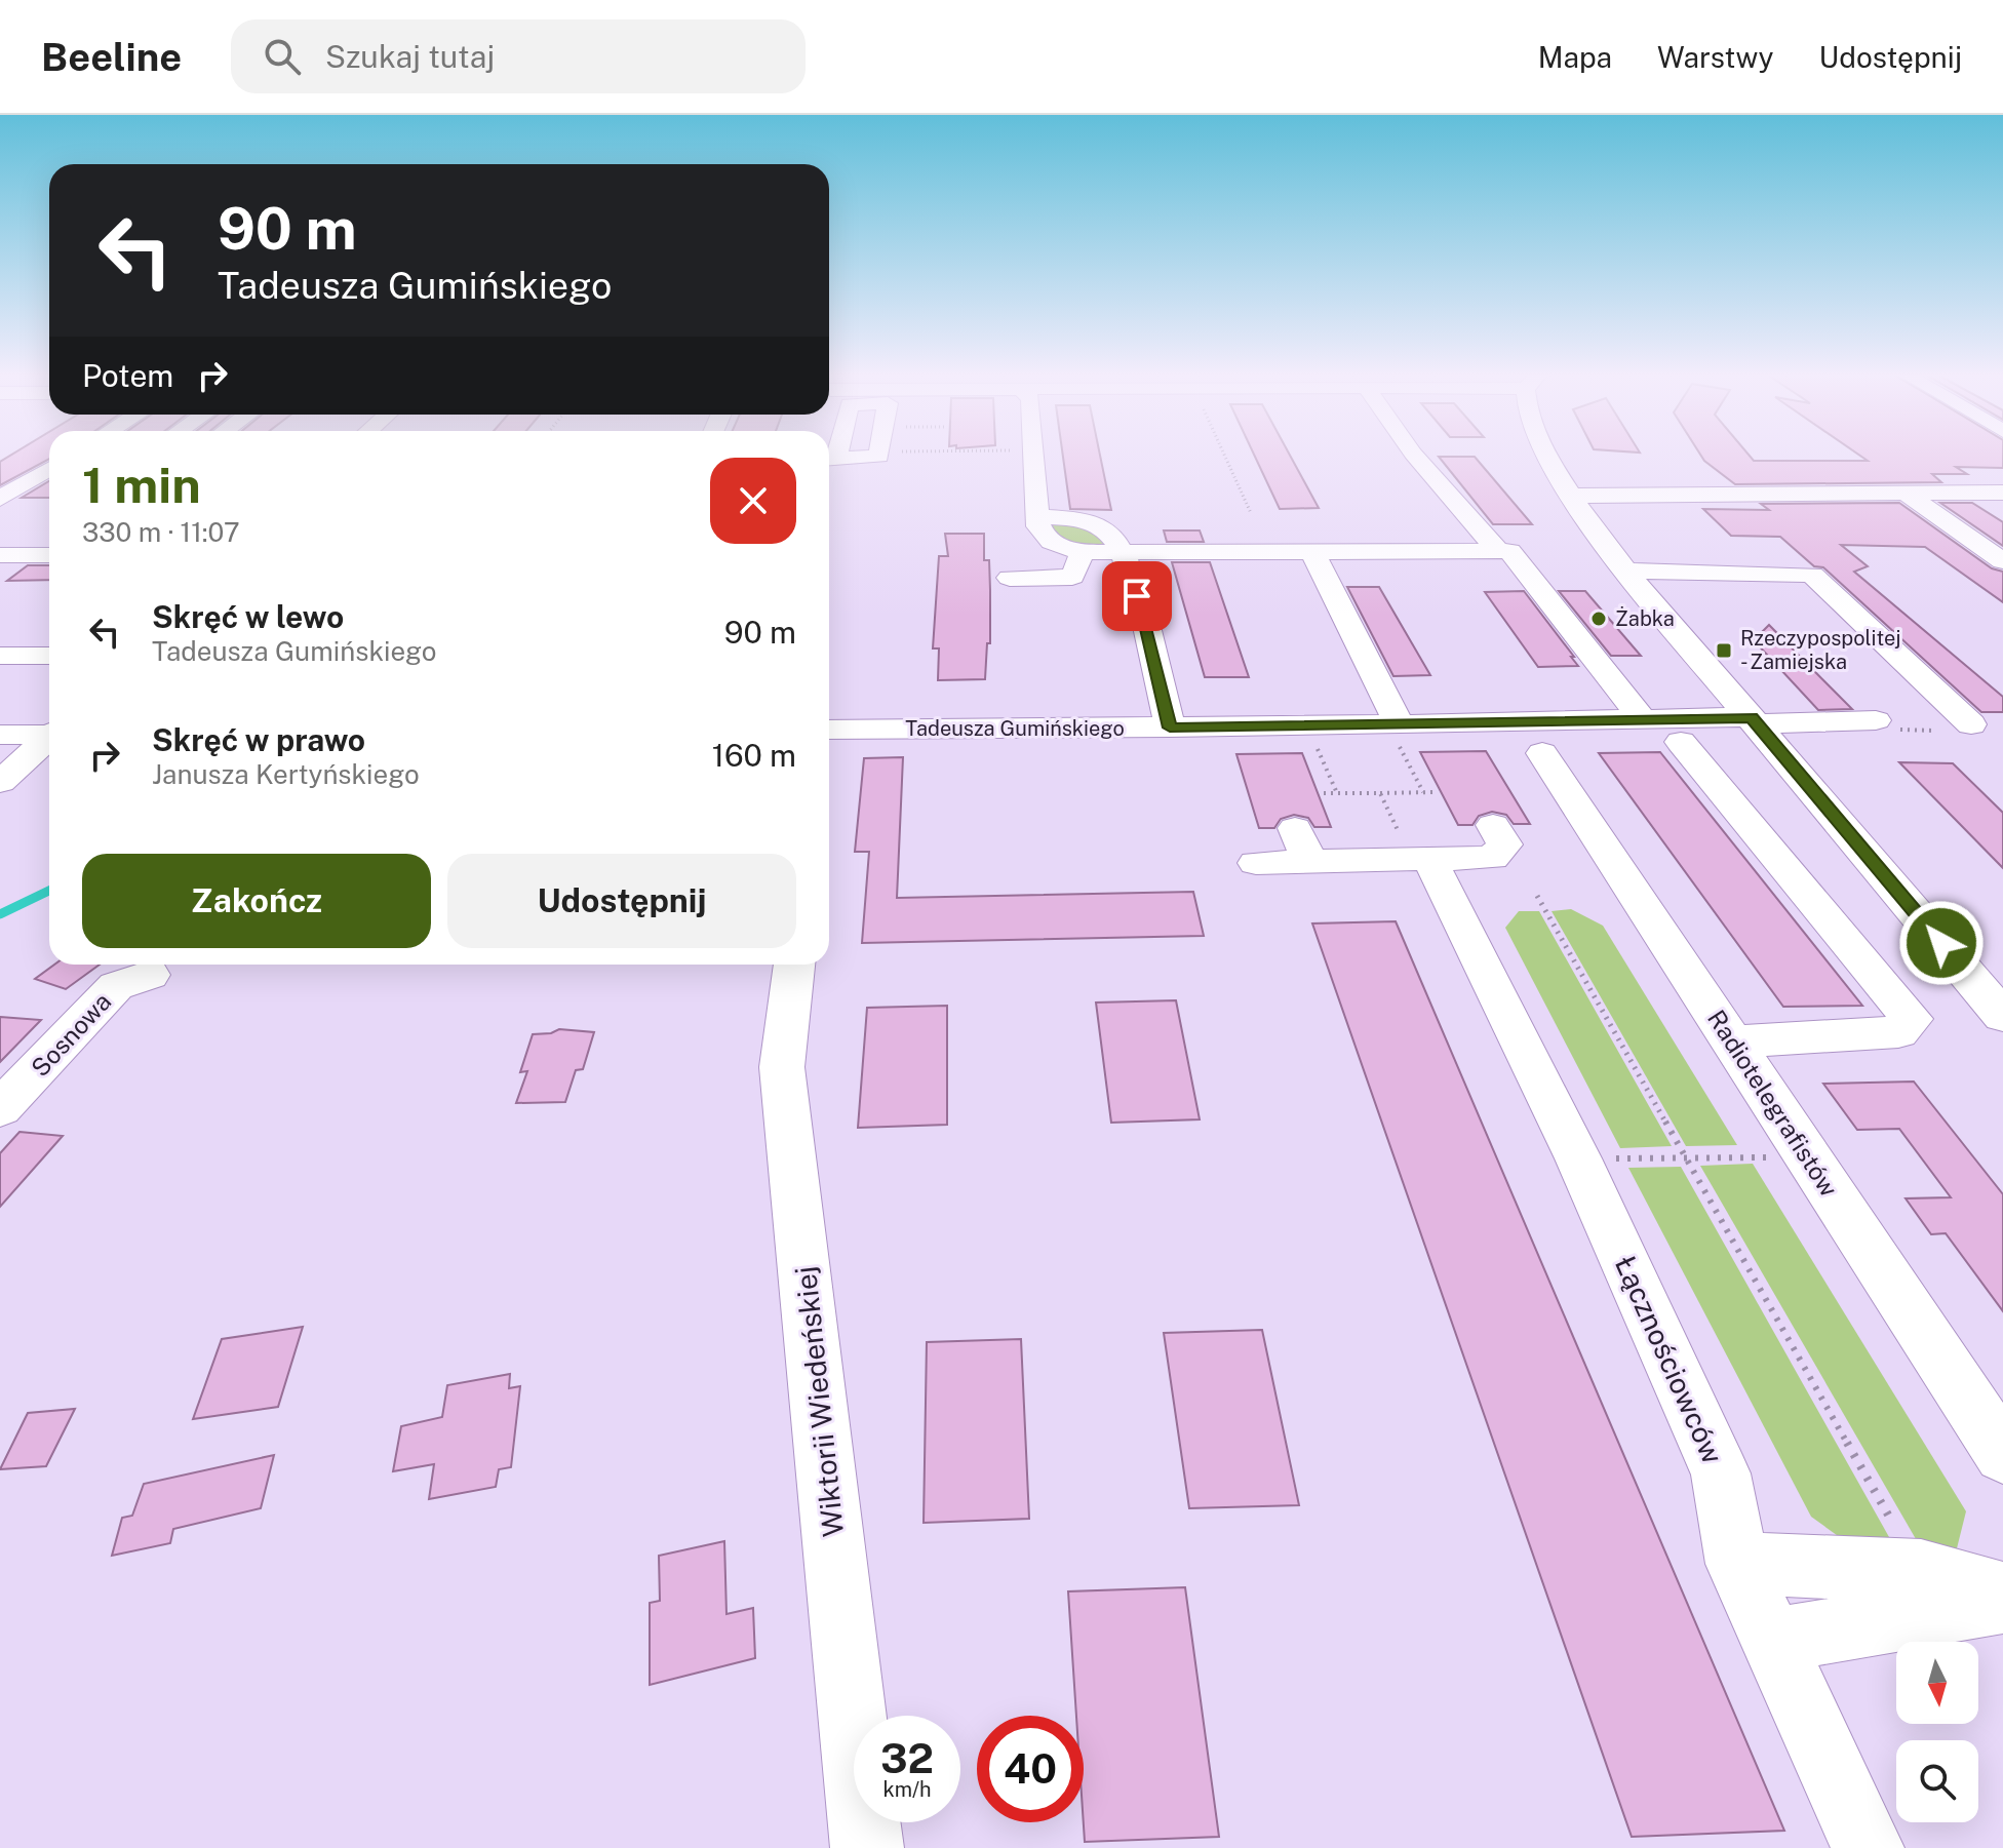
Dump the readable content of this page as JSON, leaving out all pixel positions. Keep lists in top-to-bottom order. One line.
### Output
{"streets":{"street":["Tadeusza Gumińskiego","Sosnowa","Radiotelegrafistów","Łącznościowców","Wiktorii Wiedeńskiej"]},"places":{"other":["Żabka"],"transit":["Rzeczypospolitej - Zamiejska"]},"north":"bottom","page":{"header":"Beeline","search":"Szukaj tutaj","nav":["Mapa","Warstwy","Udostępnij"],"turn":["90 m","Tadeusza Gumińskiego"],"then":"Potem","heading":["1 min","330 m · 11:07"],"list":[{"name":"Skręć w lewo","note":"Tadeusza Gumińskiego","value":"90 m"},{"name":"Skręć w prawo","note":"Janusza Kertyńskiego","value":"160 m"}],"buttons":["Zakończ","Udostępnij"],"speed":"32 km/h","limit":"40"}}
